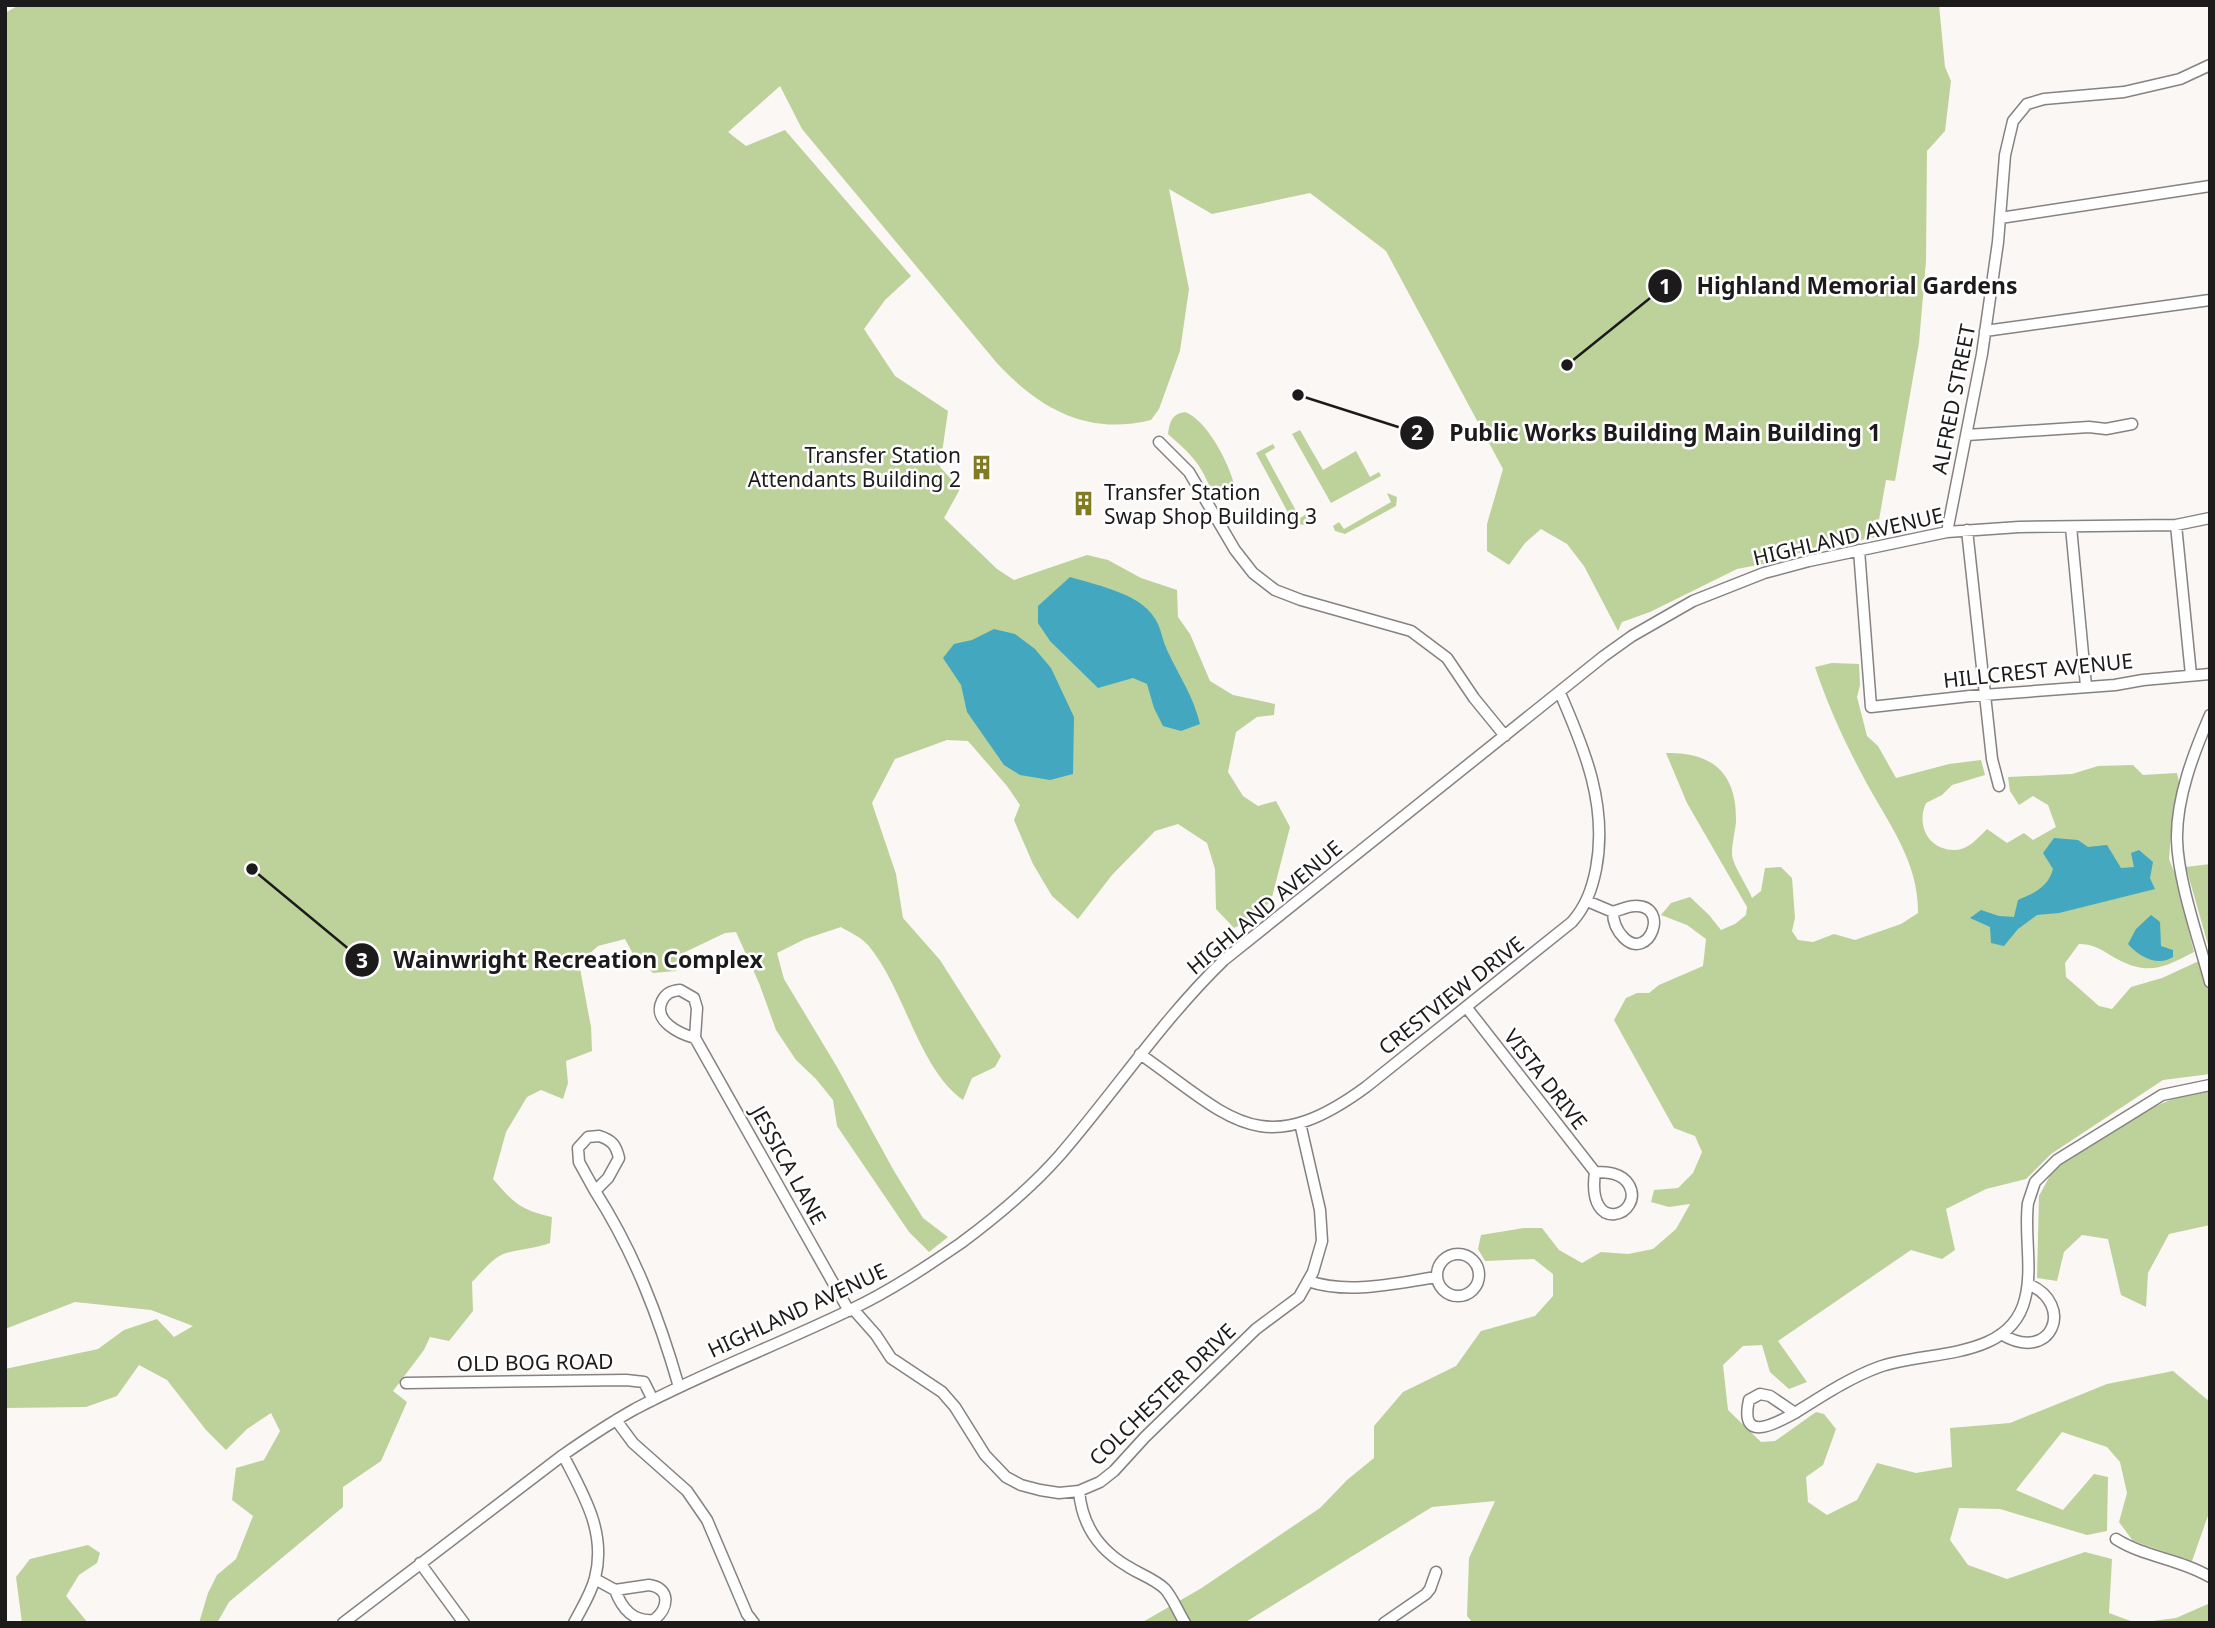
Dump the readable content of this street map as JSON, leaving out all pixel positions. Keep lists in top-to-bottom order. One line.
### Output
{"streets":{"street":["ALFRED STREET","HIGHLAND AVENUE","HILLCREST AVENUE","CRESTVIEW DRIVE","VISTA DRIVE","JESSICA LANE","OLD BOG ROAD","COLCHESTER DRIVE"]},"crossings":[["ALFRED STREET","HIGHLAND AVENUE"],["HIGHLAND AVENUE","HILLCREST AVENUE"],["HIGHLAND AVENUE","CRESTVIEW DRIVE"],["HIGHLAND AVENUE","JESSICA LANE"],["HIGHLAND AVENUE","OLD BOG ROAD"],["CRESTVIEW DRIVE","VISTA DRIVE"],["CRESTVIEW DRIVE","COLCHESTER DRIVE"],["JESSICA LANE","COLCHESTER DRIVE"]],"places":{"other":["Highland Memorial Gardens","Public Works Building Main Building 1","Wainwright Recreation Complex"],"building":["Transfer Station Attendants Building 2","Transfer Station Swap Shop Building 3"]}}
